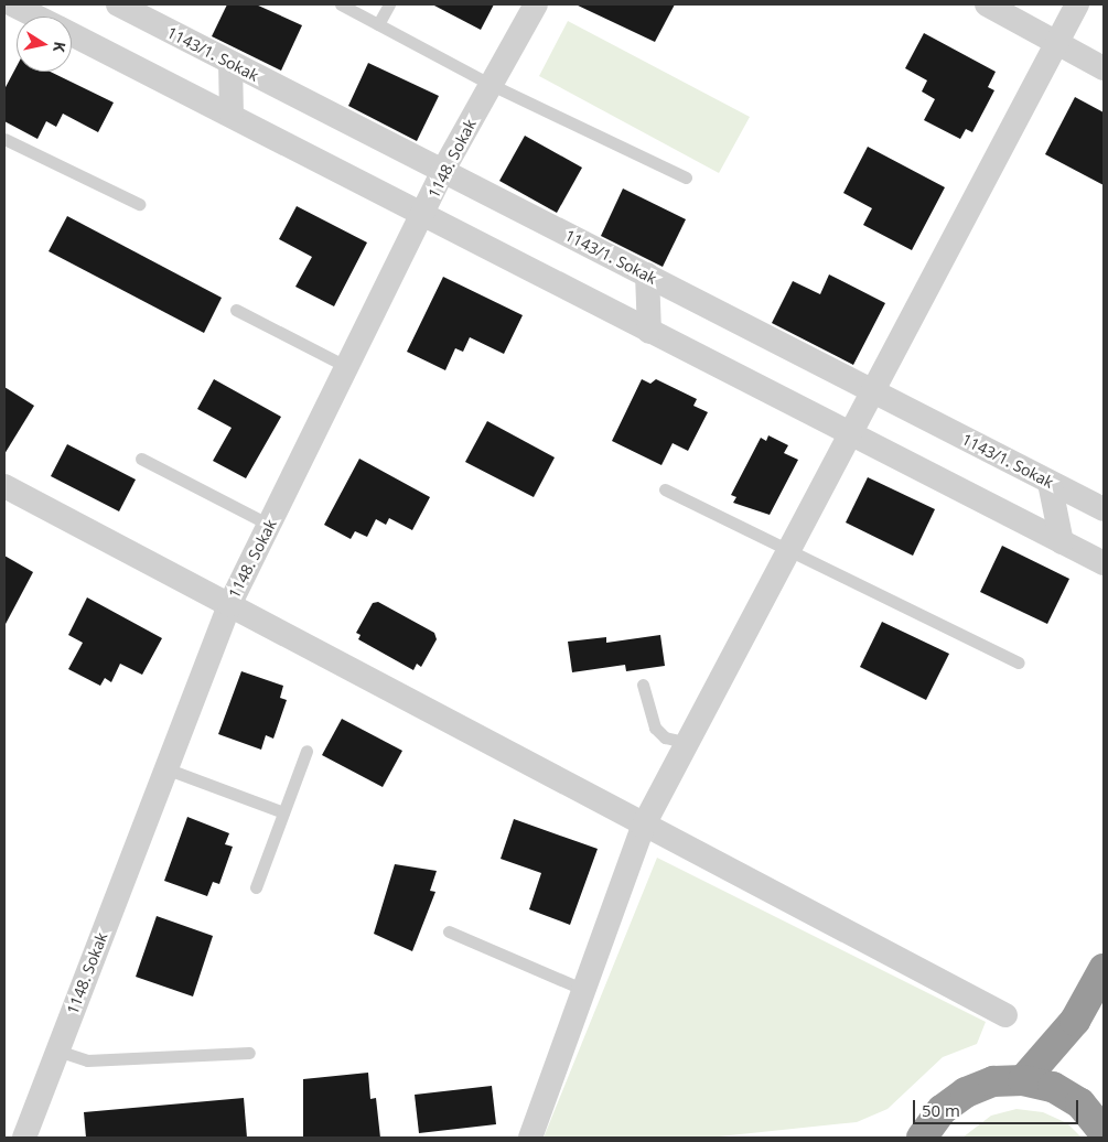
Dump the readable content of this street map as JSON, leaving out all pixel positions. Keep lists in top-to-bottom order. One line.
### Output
{"streets":{"street":["1143/1. Sokak","1148. Sokak"]},"crossings":[["1143/1. Sokak","1148. Sokak"]],"scale_bar":"50 m","north":"right"}
